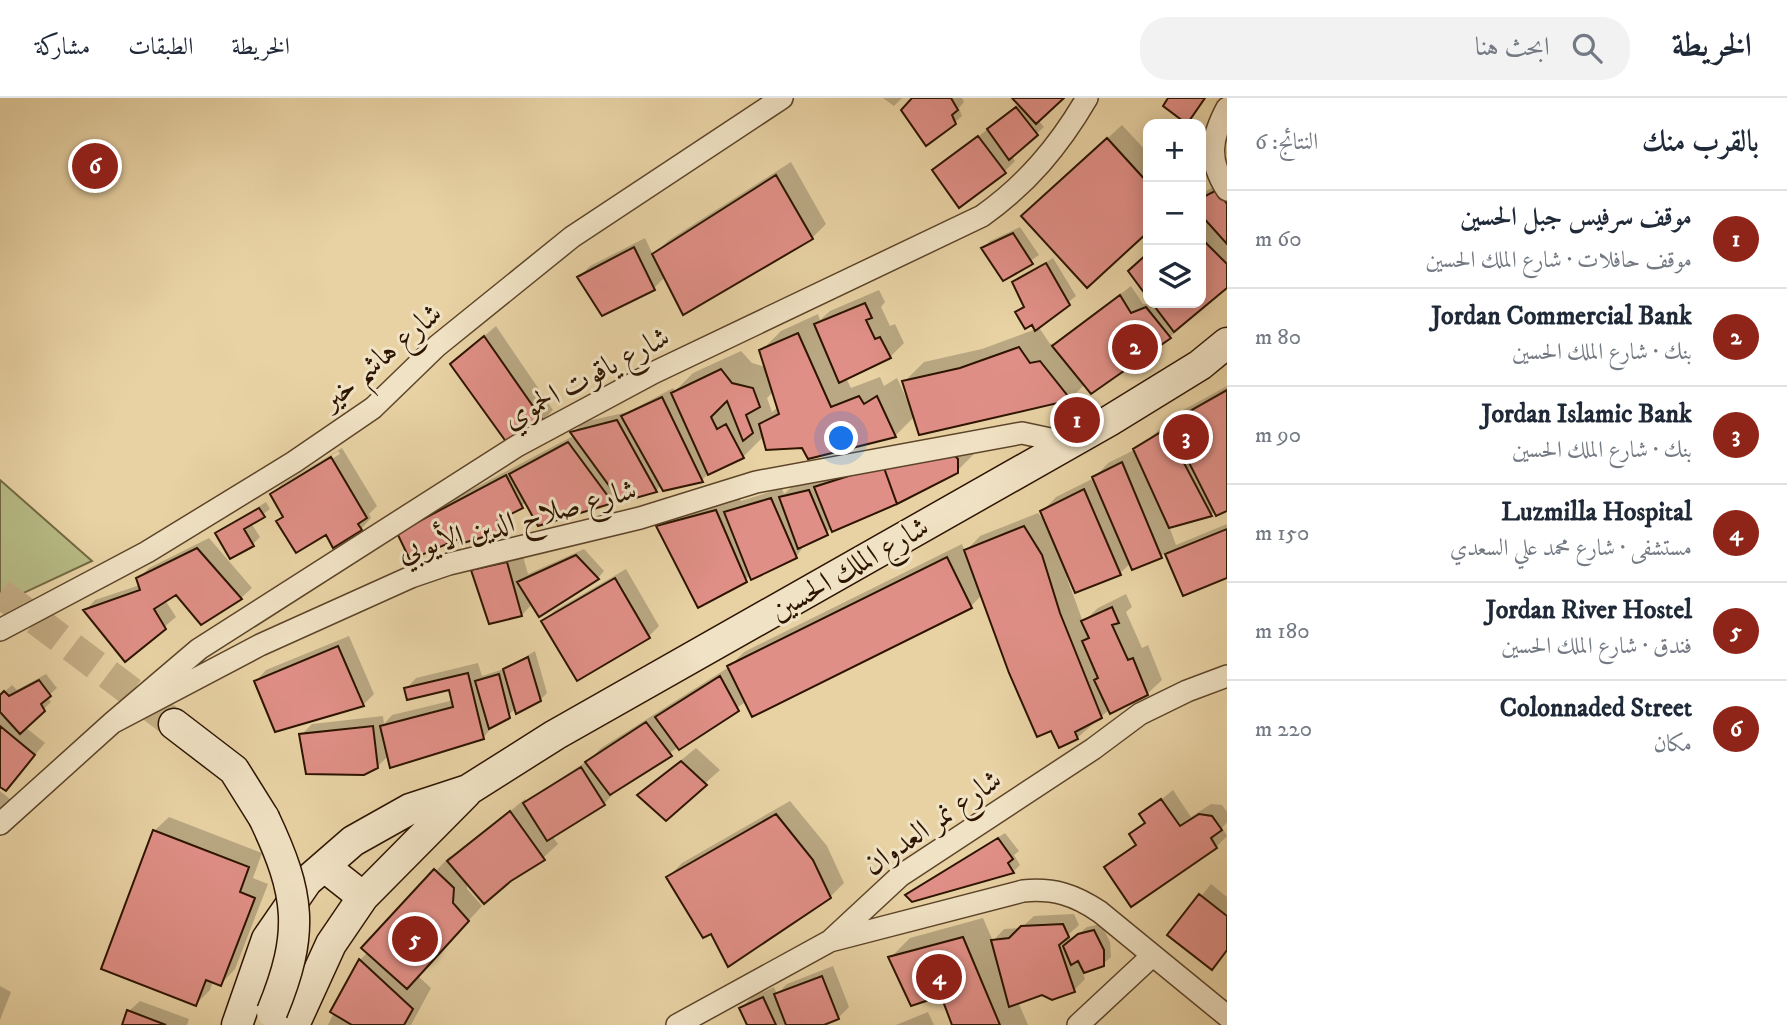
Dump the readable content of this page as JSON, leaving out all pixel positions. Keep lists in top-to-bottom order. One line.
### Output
{"streets":{"main road":["شارع الملك الحسين"],"street":["شارع هاشم خير","شارع ياقوت الحموي","شارع صلاح الدين الأيوبي","شارع نمر العدوان"]},"crossings":[["شارع ياقوت الحموي","شارع صلاح الدين الأيوبي"],["شارع صلاح الدين الأيوبي","شارع الملك الحسين"]],"page":{"header":"الخريطة","search":"ابحث هنا","nav":["الخريطة","الطبقات","مشاركة"],"heading":["بالقرب منك","النتائج: 6"],"map_buttons":["+","−"],"pins":["6","2","1","3","5","4"],"list":[{"mark":"1","name":"موقف سرفيس جبل الحسين","note":"موقف حافلات · شارع الملك الحسين","value":"60 m"},{"mark":"2","name":"Jordan Commercial Bank","note":"بنك · شارع الملك الحسين","value":"80 m"},{"mark":"3","name":"Jordan Islamic Bank","note":"بنك · شارع الملك الحسين","value":"90 m"},{"mark":"4","name":"Luzmilla Hospital","note":"مستشفى · شارع محمد علي السعدي","value":"150 m"},{"mark":"5","name":"Jordan River Hostel","note":"فندق · شارع الملك الحسين","value":"180 m"},{"mark":"6","name":"Colonnaded Street","note":"مكان","value":"220 m"}]}}
